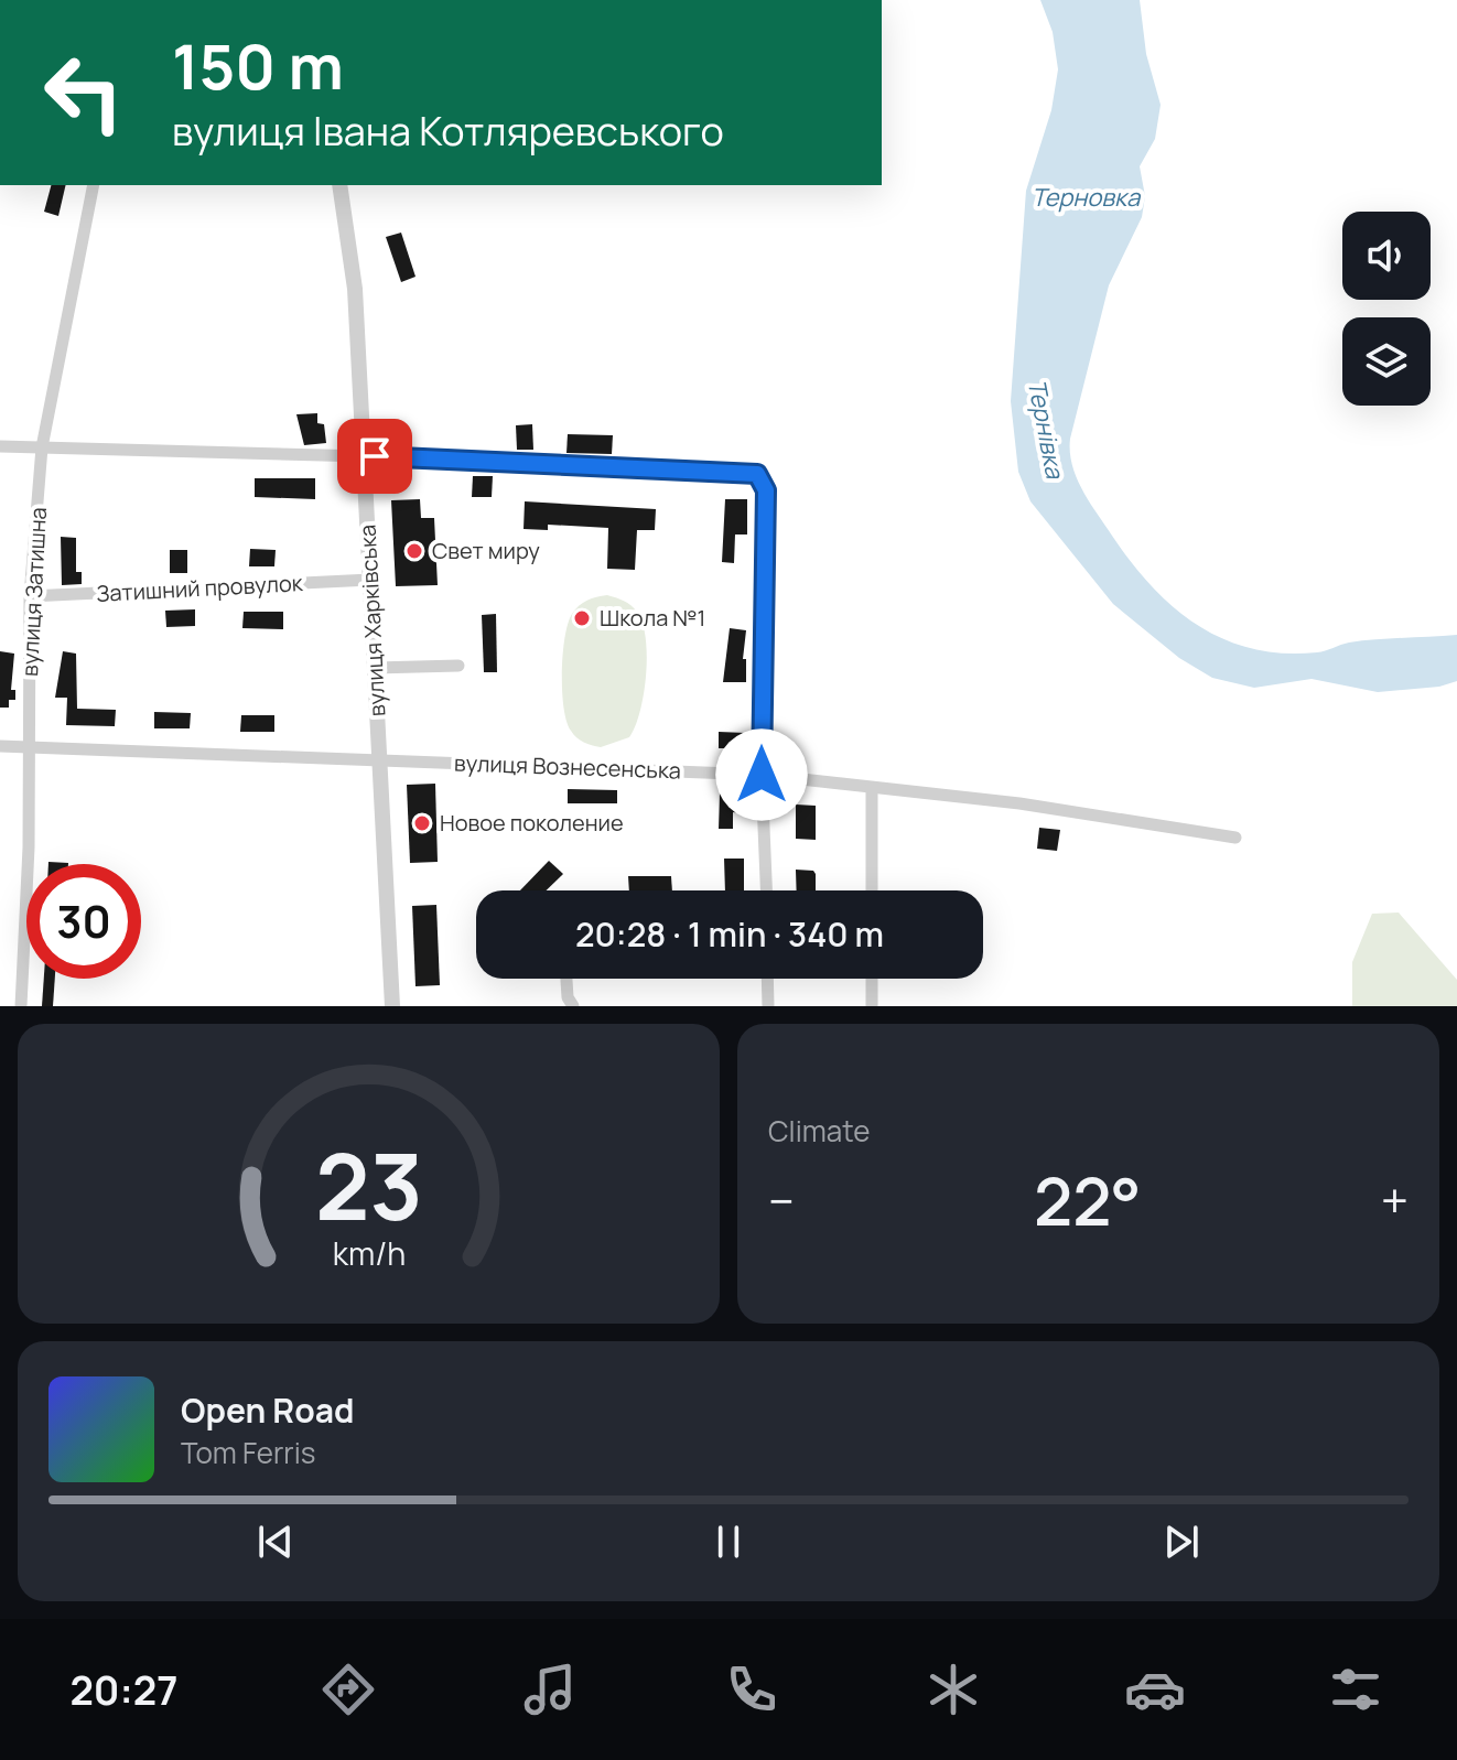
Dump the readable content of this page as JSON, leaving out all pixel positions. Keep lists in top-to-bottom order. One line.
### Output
{"streets":{"street":["Затишний провулок","вулиця Затишна","вулиця Харківська","вулиця Вознесенська"]},"crossings":[["Затишний провулок","вулиця Затишна"],["Затишний провулок","вулиця Харківська"],["вулиця Затишна","вулиця Вознесенська"],["вулиця Харківська","вулиця Вознесенська"]],"water":["Терновка","Тернівка"],"places":["Свет миру","Школа №1","Новое поколение"],"page":{"turn":["150 m","вулиця Івана Котляревського"],"limit":"30","trip":"20:28 · 1 min · 340 m","tile":"Climate","heat":["−","22°","+"],"song":["Open Road","Tom Ferris"],"tabs":"20:27","gauge":["23","km/h"]}}
